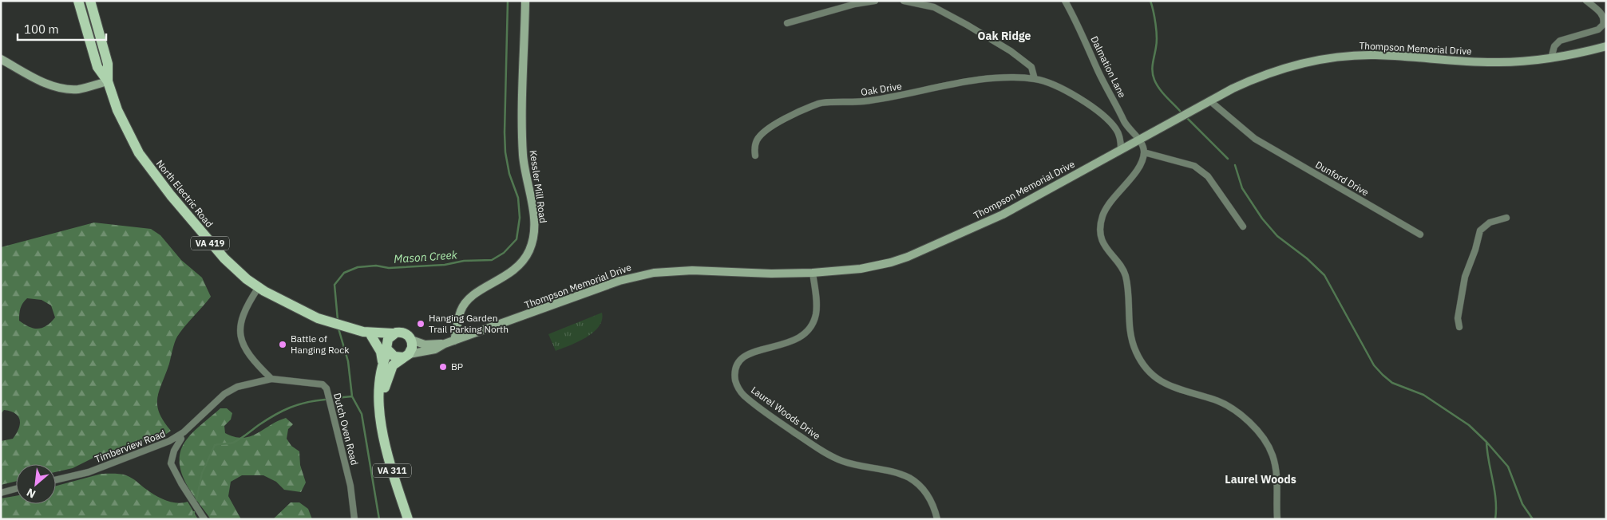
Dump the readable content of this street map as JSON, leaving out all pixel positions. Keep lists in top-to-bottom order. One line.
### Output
{"streets":{"main road":["Thompson Memorial Drive","Kessler Mill Road","North Electric Road","VA 419","VA 311"],"street":["Dalmation Lane","Oak Drive","Dunford Drive","Laurel Woods Drive","Dutch Oven Road","Timberview Road"]},"crossings":[["Thompson Memorial Drive","Dalmation Lane"],["Thompson Memorial Drive","Oak Drive"],["Thompson Memorial Drive","Dunford Drive"],["Thompson Memorial Drive","Kessler Mill Road"],["Thompson Memorial Drive","North Electric Road"],["Thompson Memorial Drive","Laurel Woods Drive"],["Thompson Memorial Drive","VA 311"],["North Electric Road","VA 311"],["Dutch Oven Road","Timberview Road"]],"districts":["Oak Ridge","Laurel Woods"],"water":["Mason Creek"],"places":["Hanging Garden Trail Parking North","Battle of Hanging Rock","BP"],"scale_bar":"100 m","north":"bottom left"}
